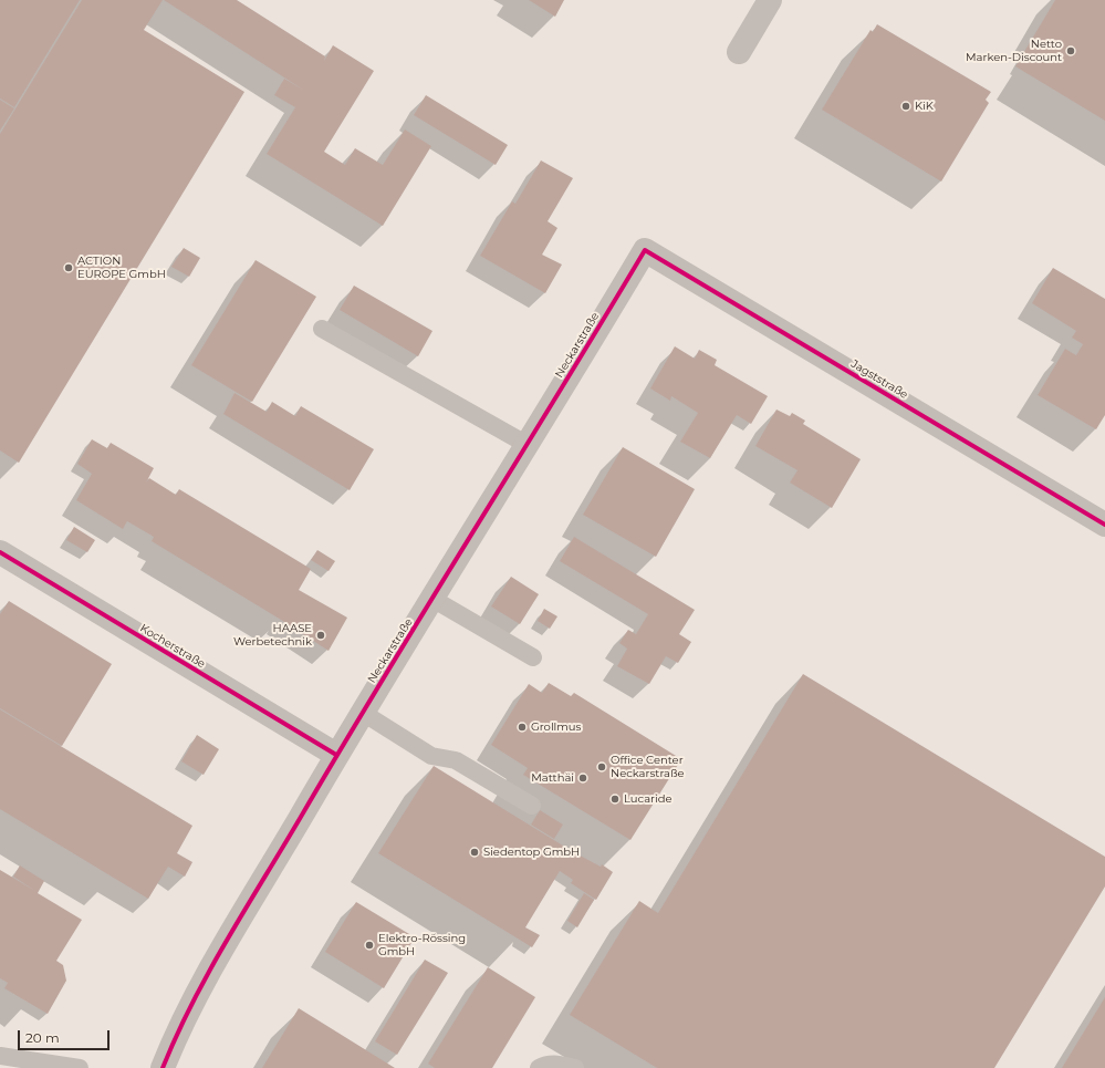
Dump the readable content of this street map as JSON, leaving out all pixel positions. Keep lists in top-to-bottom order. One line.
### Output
{"streets":{"street":["Neckarstraße","Jagststraße","Kocherstraße"]},"crossings":[["Neckarstraße","Jagststraße"],["Neckarstraße","Kocherstraße"]],"places":["Netto Marken-Discount","KiK","ACTION EUROPE GmbH","HAASE Werbetechnik","Grollmus","Office Center Neckarstraße","Matthäi","Lucaride","Siedentop GmbH","Elektro-Rössing GmbH"],"scale_bar":"20 m"}
